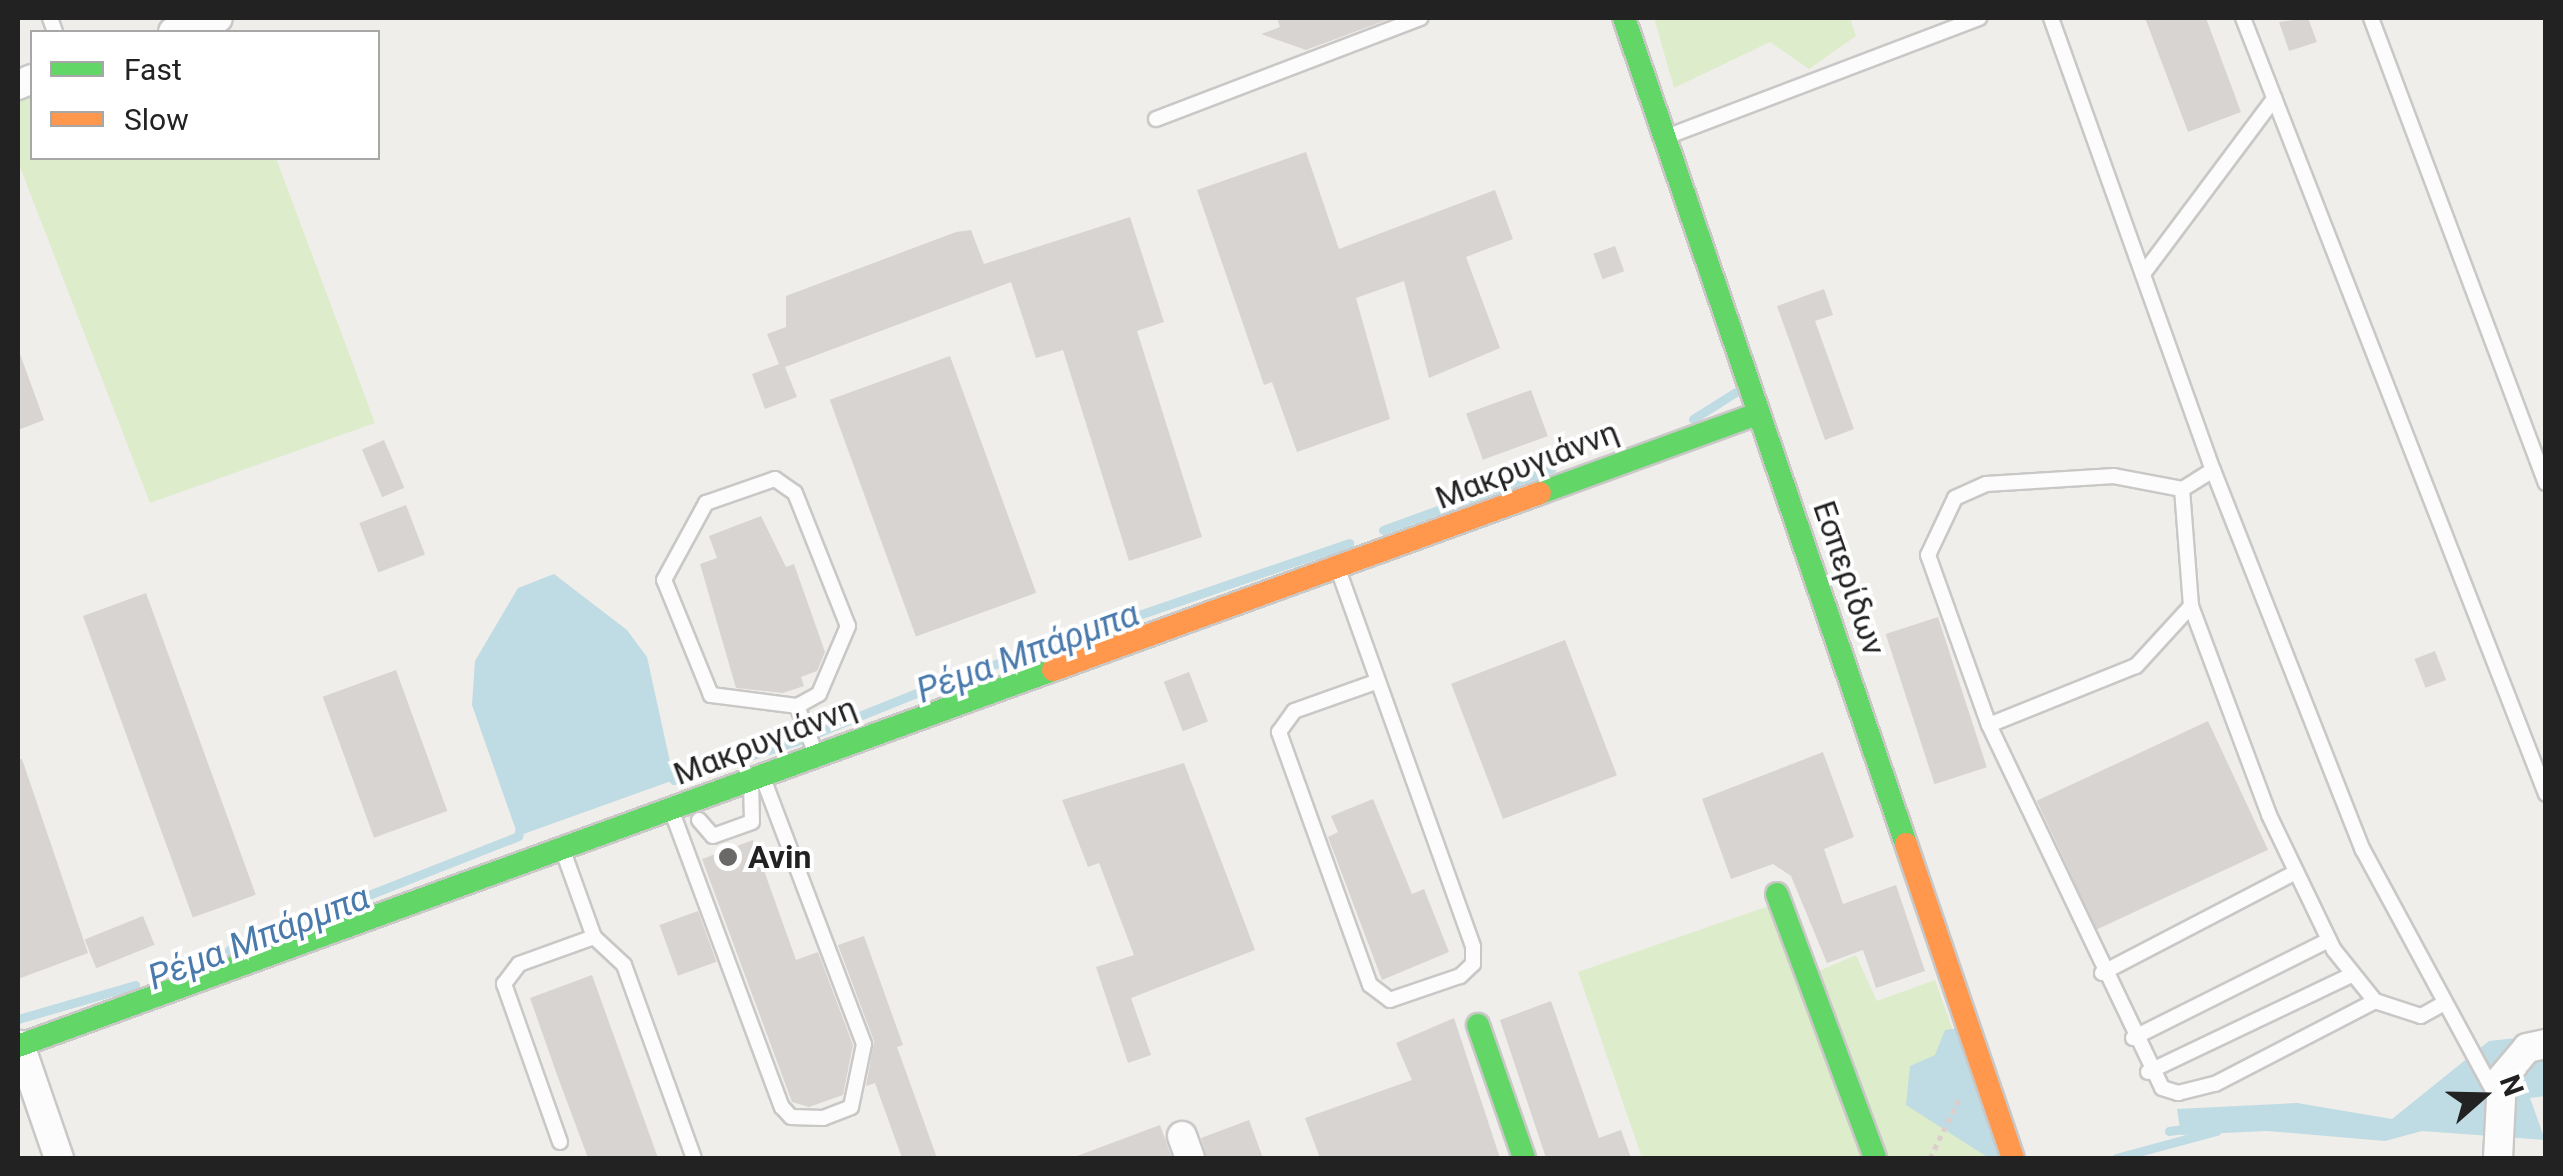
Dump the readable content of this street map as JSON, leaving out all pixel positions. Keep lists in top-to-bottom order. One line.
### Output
{"streets":{"street":["Μακρυγιάννη","Εσπερίδων"]},"crossings":[["Μακρυγιάννη","Εσπερίδων"]],"water":["Ρέμα Μπάρμπα"],"places":["Avin"],"legend":["Fast","Slow"],"north":"right"}
